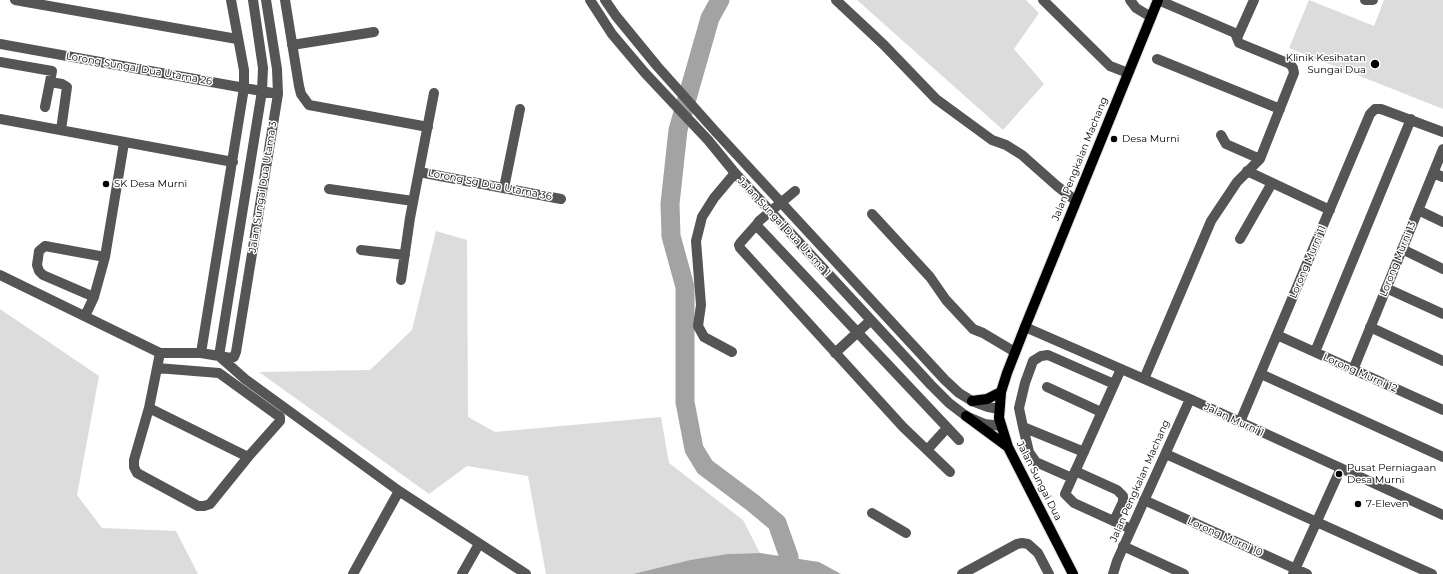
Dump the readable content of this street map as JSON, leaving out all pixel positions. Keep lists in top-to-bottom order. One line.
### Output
{"streets":{"main road":["Jalan Pengkalan Machang","Jalan Sungai Dua"],"street":["Lorong Sungai Dua Utama 26","Lorong Sg Dua Utama 36","Jalan Sungai Dua Utama 3","Jalan Sungai Dua Utama 1","Lorong Murni 13","Lorong Murni 11","Lorong Murni 12","Jalan Murni 1","Lorong Murni 10"]},"crossings":[["Lorong Sungai Dua Utama 26","Jalan Sungai Dua Utama 3"],["Jalan Pengkalan Machang","Jalan Murni 1"],["Jalan Pengkalan Machang","Jalan Sungai Dua"],["Jalan Pengkalan Machang","Lorong Murni 10"],["Jalan Sungai Dua Utama 1","Jalan Sungai Dua"],["Lorong Murni 13","Lorong Murni 12"],["Lorong Murni 11","Lorong Murni 12"],["Lorong Murni 11","Jalan Murni 1"],["Jalan Murni 1","Jalan Sungai Dua"]],"places":["Klinik Kesihatan Sungai Dua","Desa Murni","SK Desa Murni","Pusat Perniagaan Desa Murni","7-Eleven"]}
